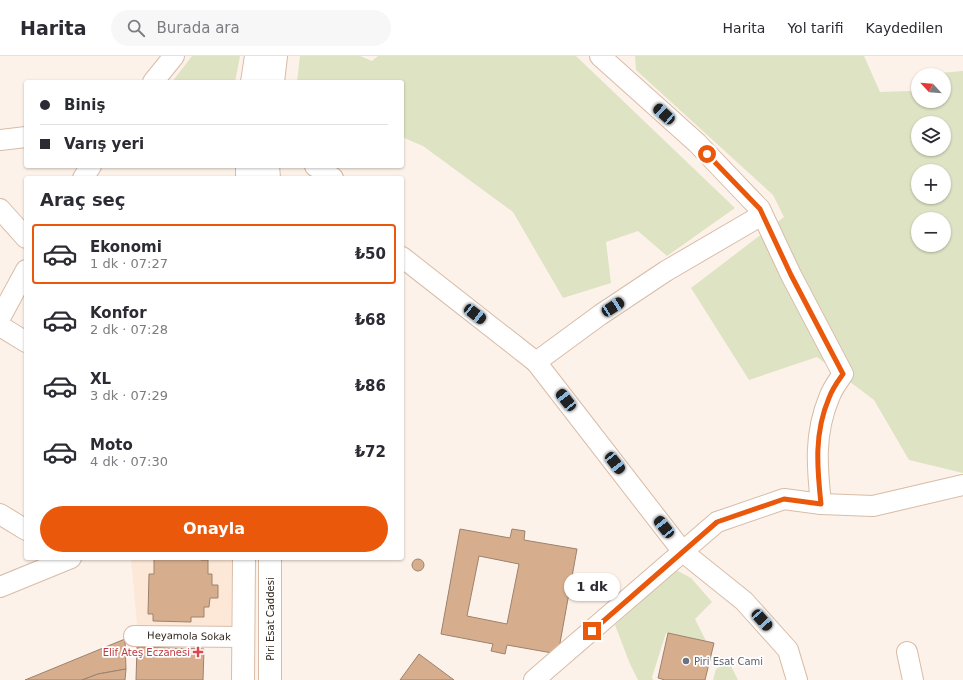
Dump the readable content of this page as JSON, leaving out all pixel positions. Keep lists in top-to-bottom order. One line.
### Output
{"streets":{"main road":["Piri Esat Caddesi"],"street":["Heyamola Sokak"]},"places":{"health":["Elif Ateş Eczanesi"],"other":["Piri Esat Cami"]},"north":"top left","page":{"header":"Harita","search":"Burada ara","nav":["Harita","Yol tarifi","Kaydedilen"],"map_buttons":["+","−"],"banner":["Biniş","Varış yeri"],"heading":"Araç seç","list":[{"name":"Ekonomi","note":"1 dk · 07:27","value":"₺50"},{"name":"Konfor","note":"2 dk · 07:28","value":"₺68"},{"name":"XL","note":"3 dk · 07:29","value":"₺86"},{"name":"Moto","note":"4 dk · 07:30","value":"₺72"}],"buttons":"Onayla","bubble":"1 dk"}}
